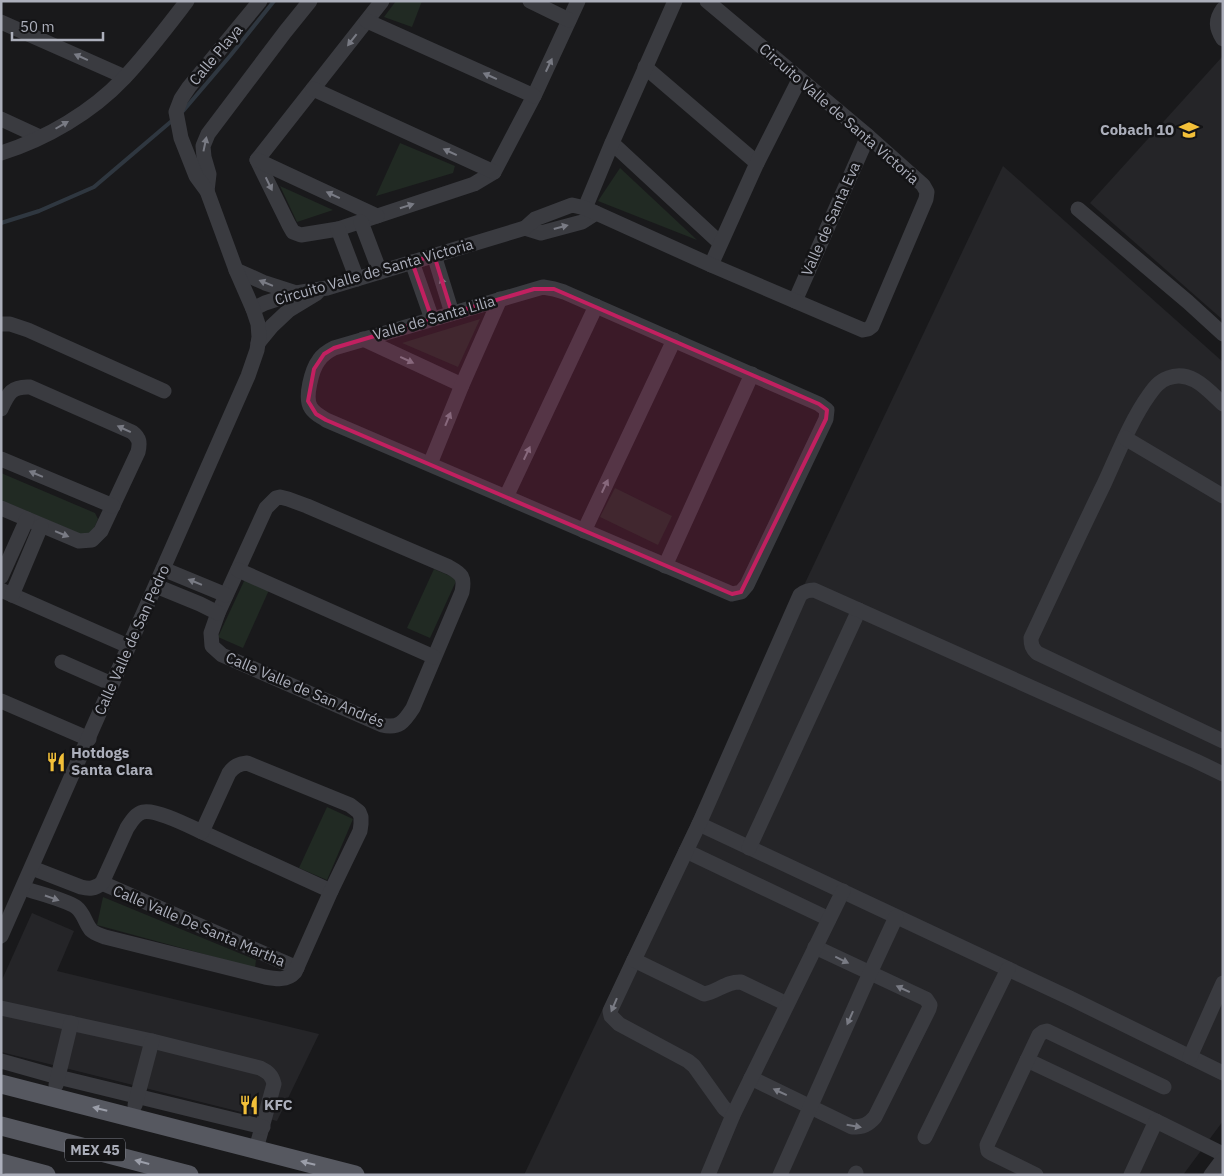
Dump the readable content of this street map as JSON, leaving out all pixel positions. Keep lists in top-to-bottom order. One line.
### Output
{"streets":{"main road":["MEX 45"],"street":["Calle Playa","Circuito Valle de Santa Victoria","Valle de Santa Eva","Valle de Santa Lilia","Calle Valle de San Pedro","Calle Valle de San Andrés","Calle Valle De Santa Martha"]},"crossings":[["Calle Playa","Calle Valle de San Pedro"],["Circuito Valle de Santa Victoria","Valle de Santa Eva"],["Circuito Valle de Santa Victoria","Calle Valle de San Pedro"]],"places":{"school or university":["Cobach 10"],"restaurant":["Hotdogs Santa Clara","KFC"]},"scale_bar":"50 m"}
